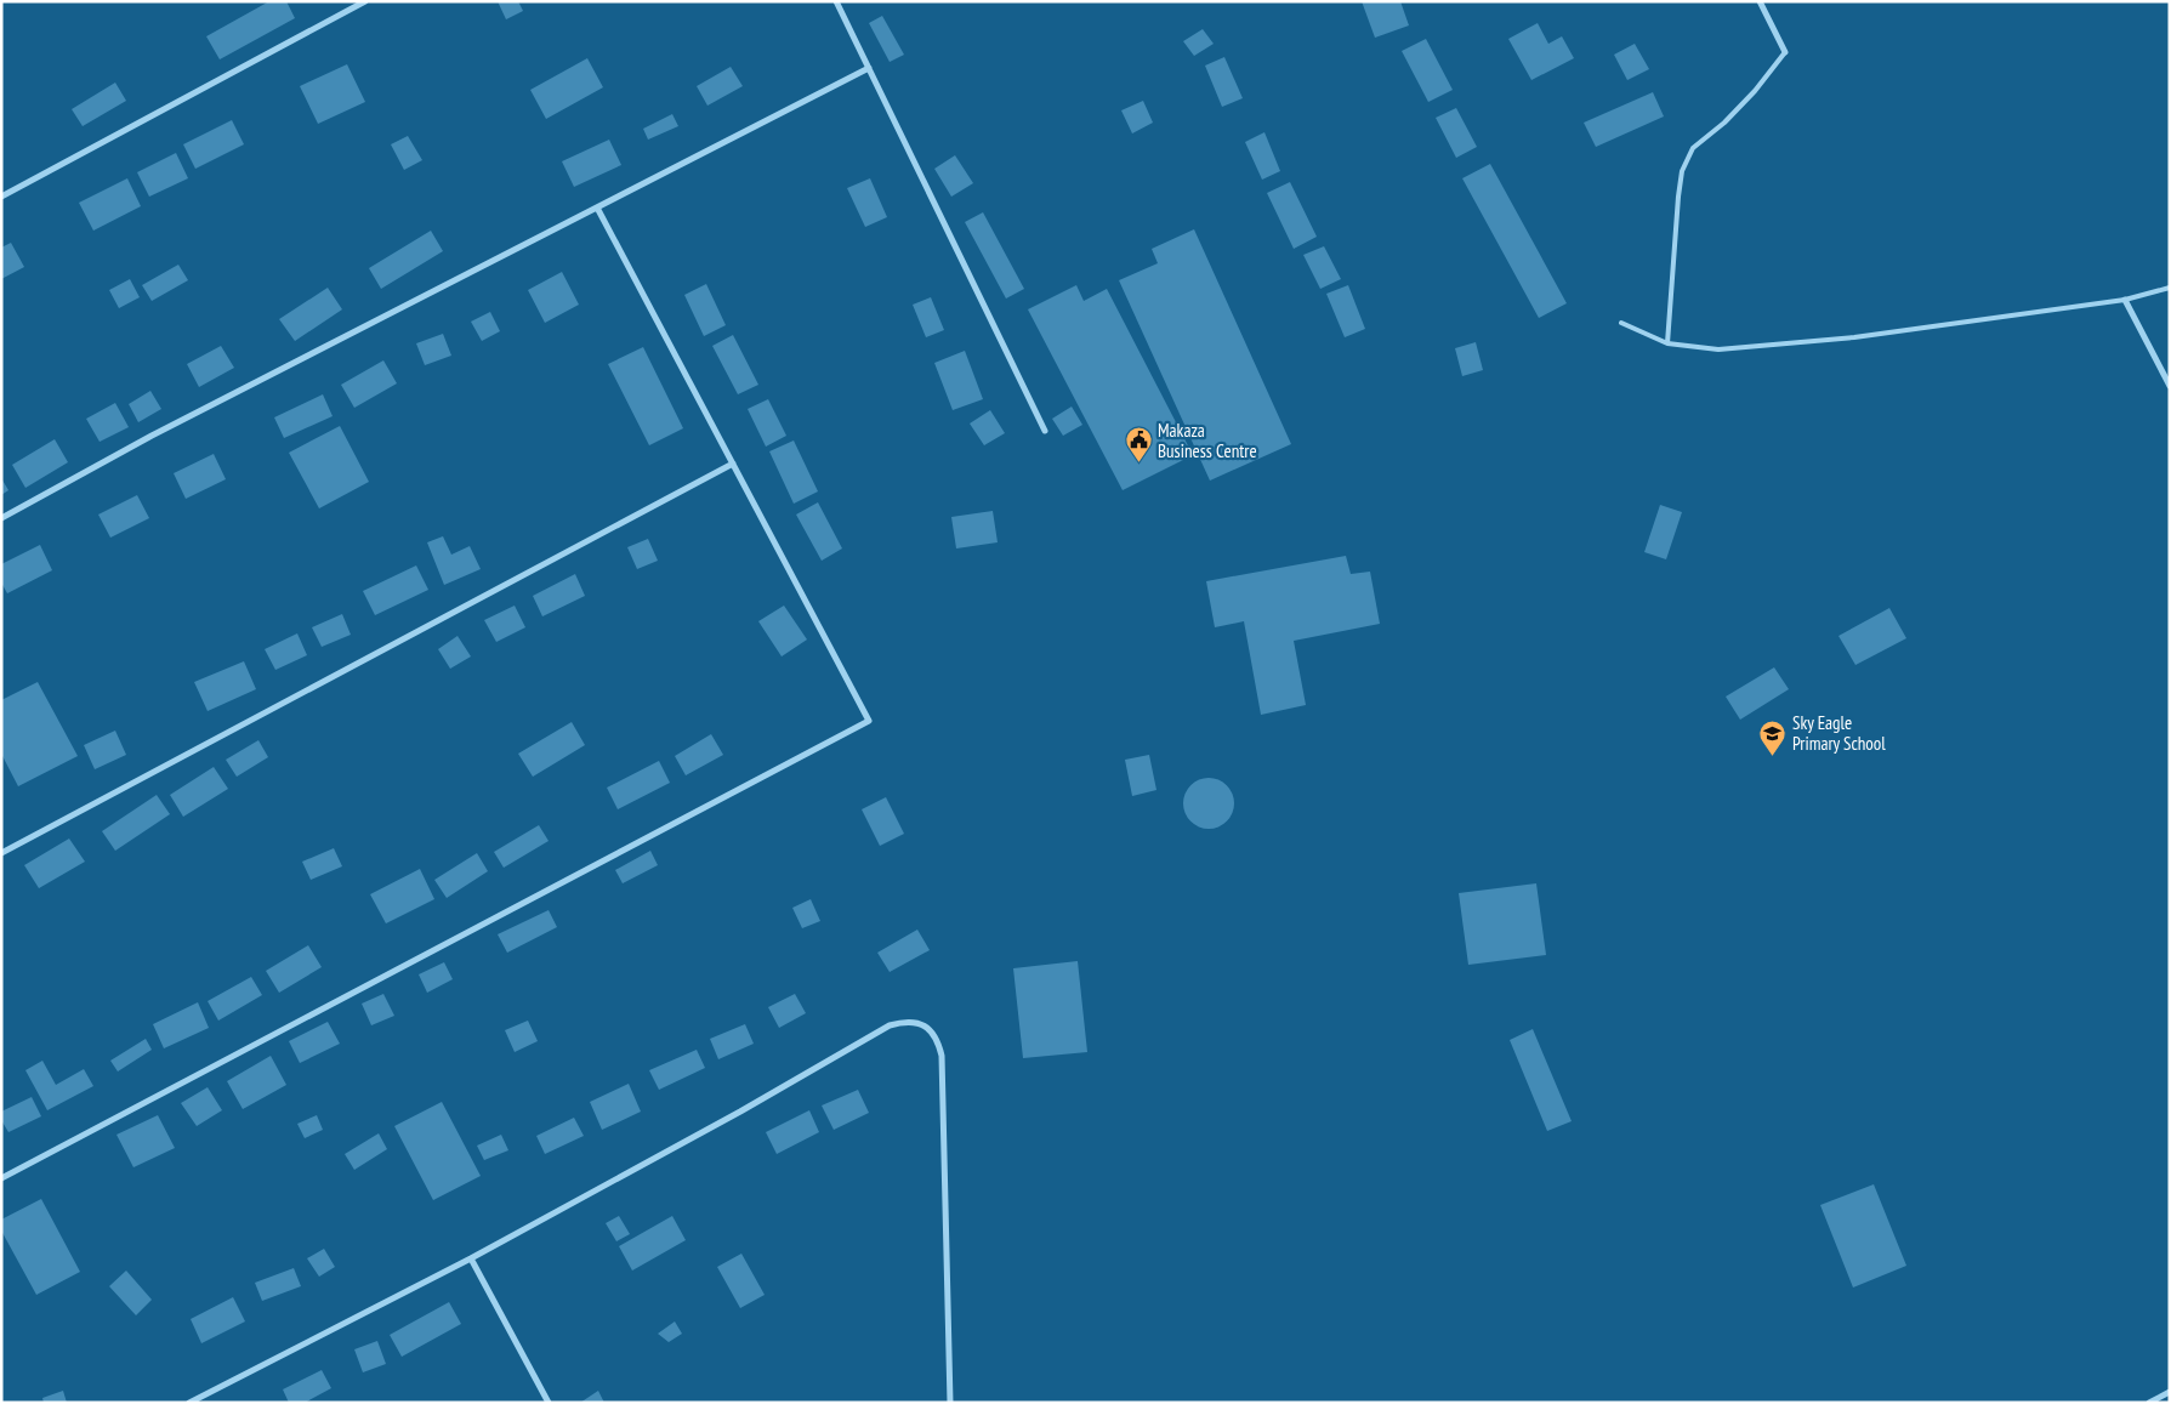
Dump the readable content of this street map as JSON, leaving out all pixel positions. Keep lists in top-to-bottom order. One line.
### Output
{"places":{"public building":["Makaza Business Centre"],"school or university":["Sky Eagle Primary School"]}}
